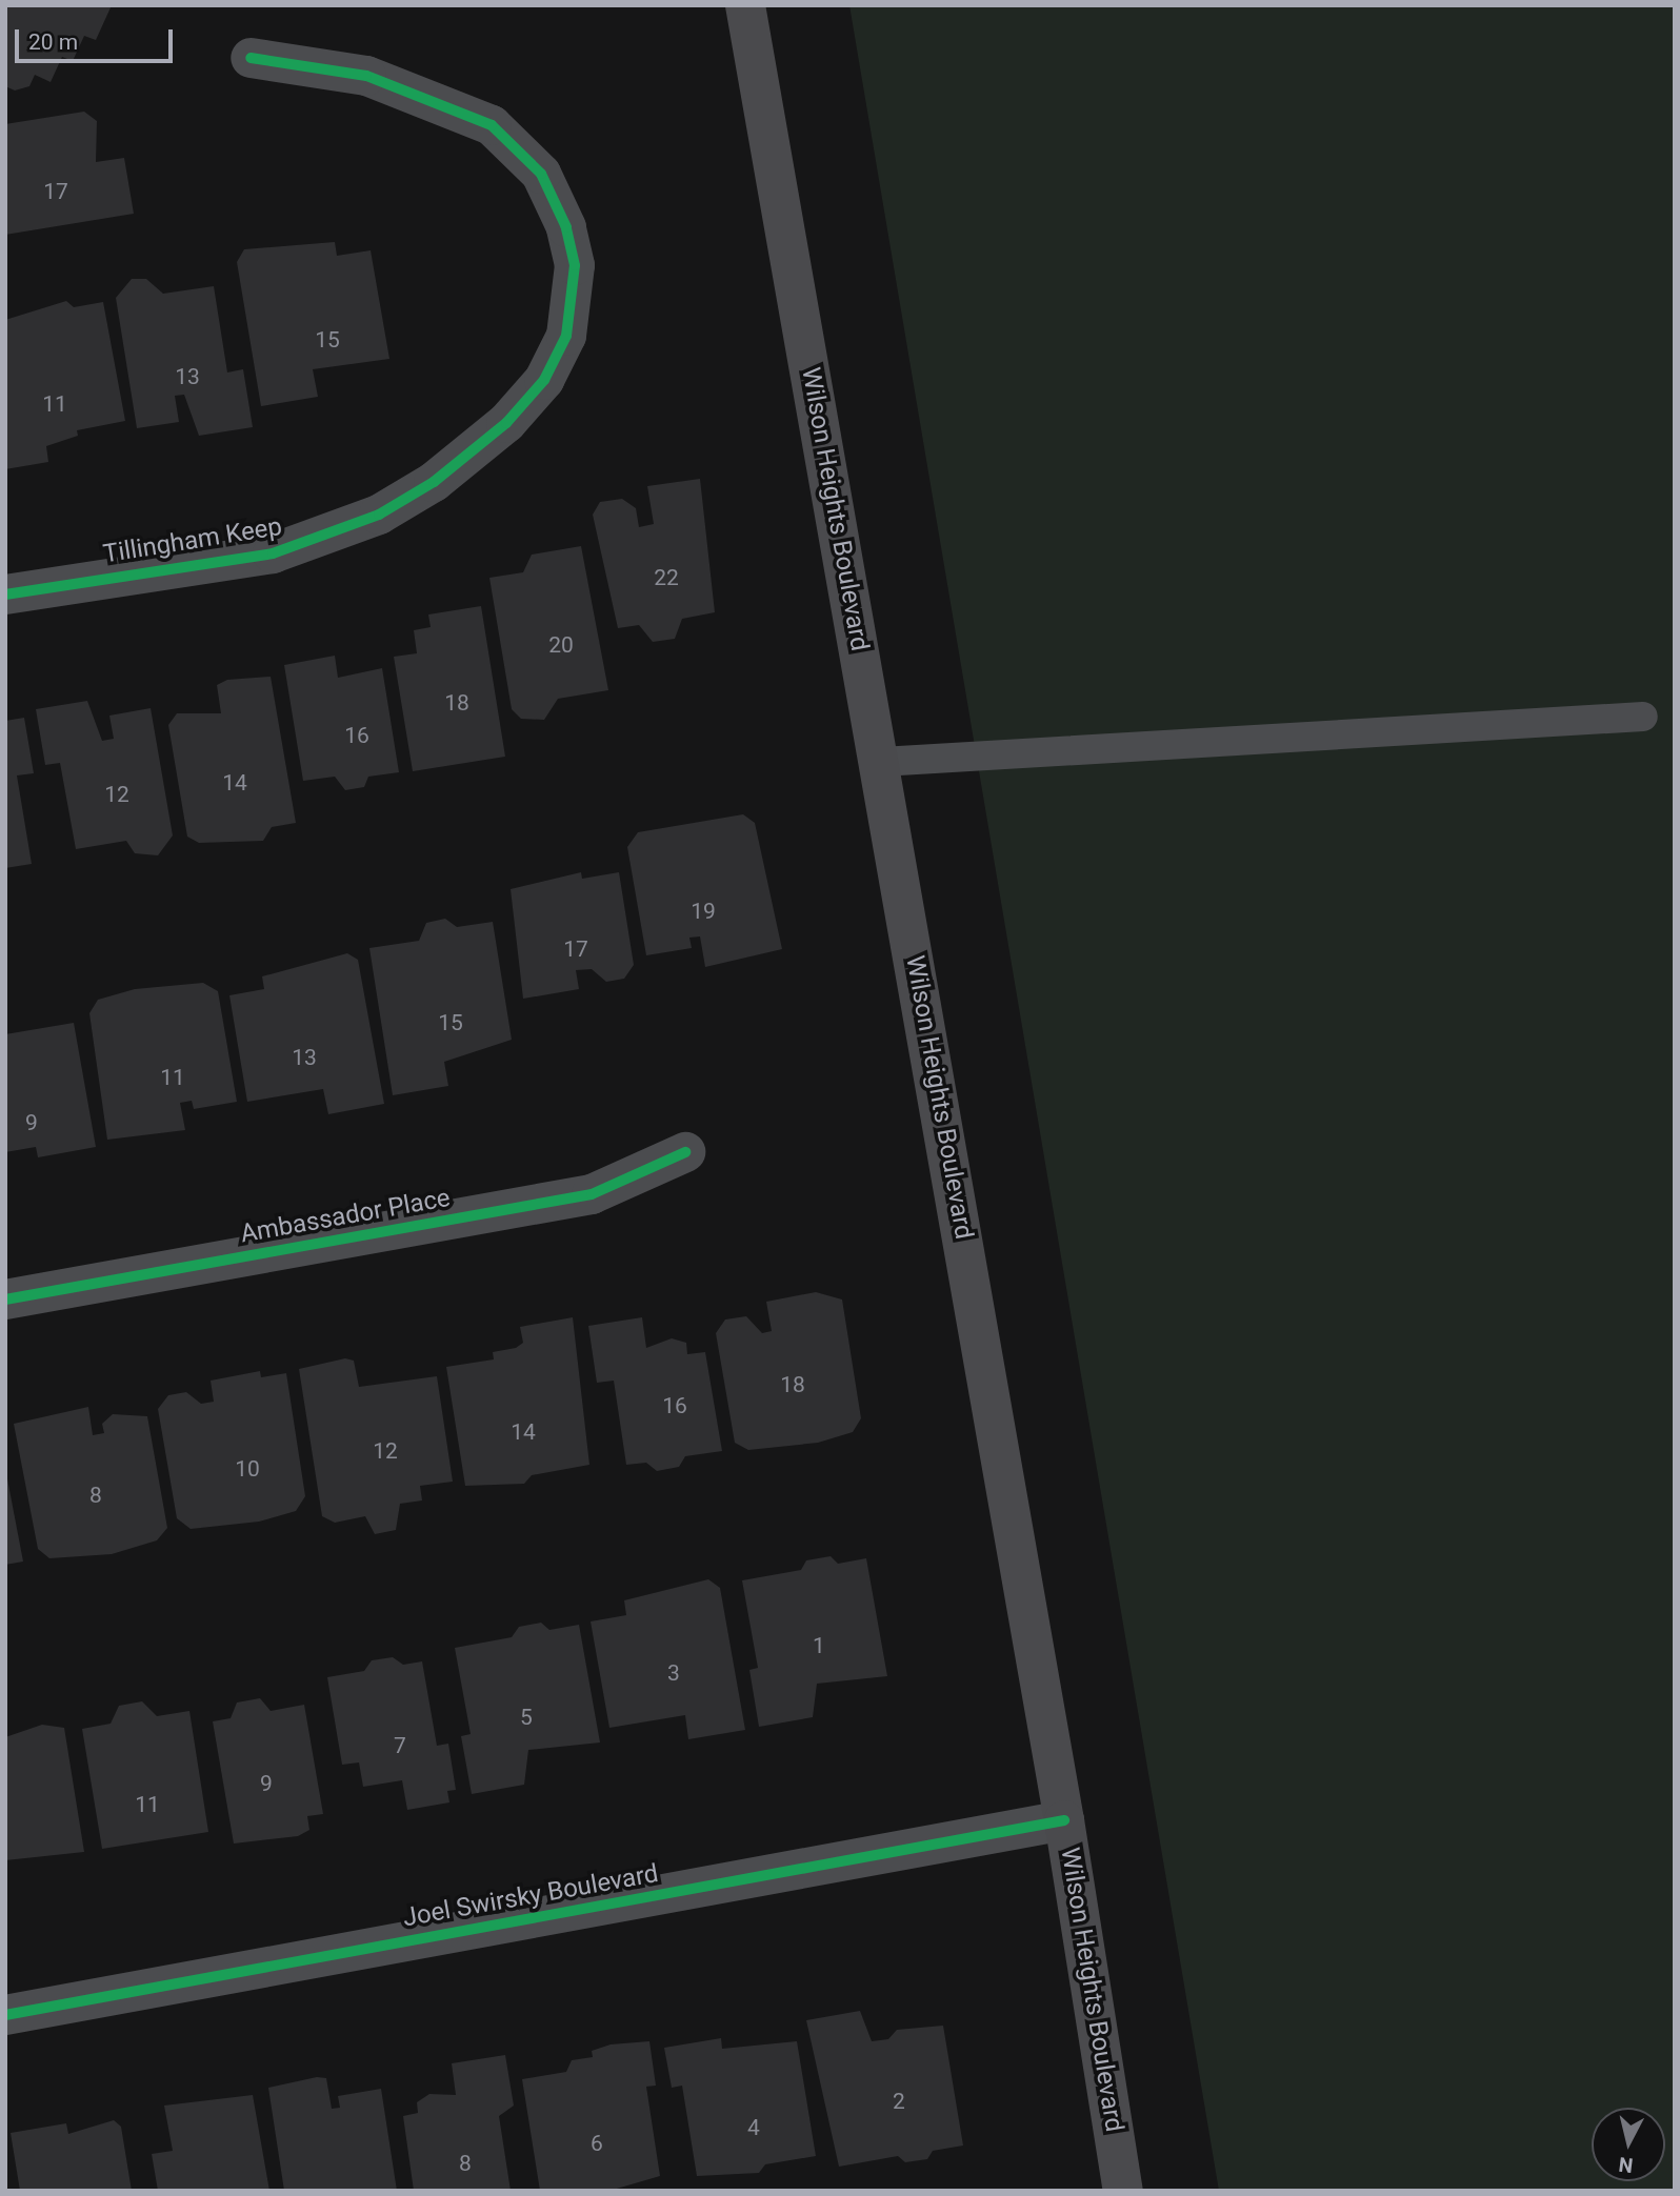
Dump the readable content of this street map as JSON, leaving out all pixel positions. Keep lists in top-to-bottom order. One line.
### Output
{"streets":{"main road":["Wilson Heights Boulevard"],"street":["Tillingham Keep","Ambassador Place","Joel Swirsky Boulevard"]},"crossings":[["Wilson Heights Boulevard","Joel Swirsky Boulevard"]],"house_numbers":["17","15","13","11","22","20","18","16","14","12","19","17","15","13","11","9","18","16","14","12","10","8","1","3","5","7","9","11","2","4","6","8"],"scale_bar":"20 m","north":"bottom"}
